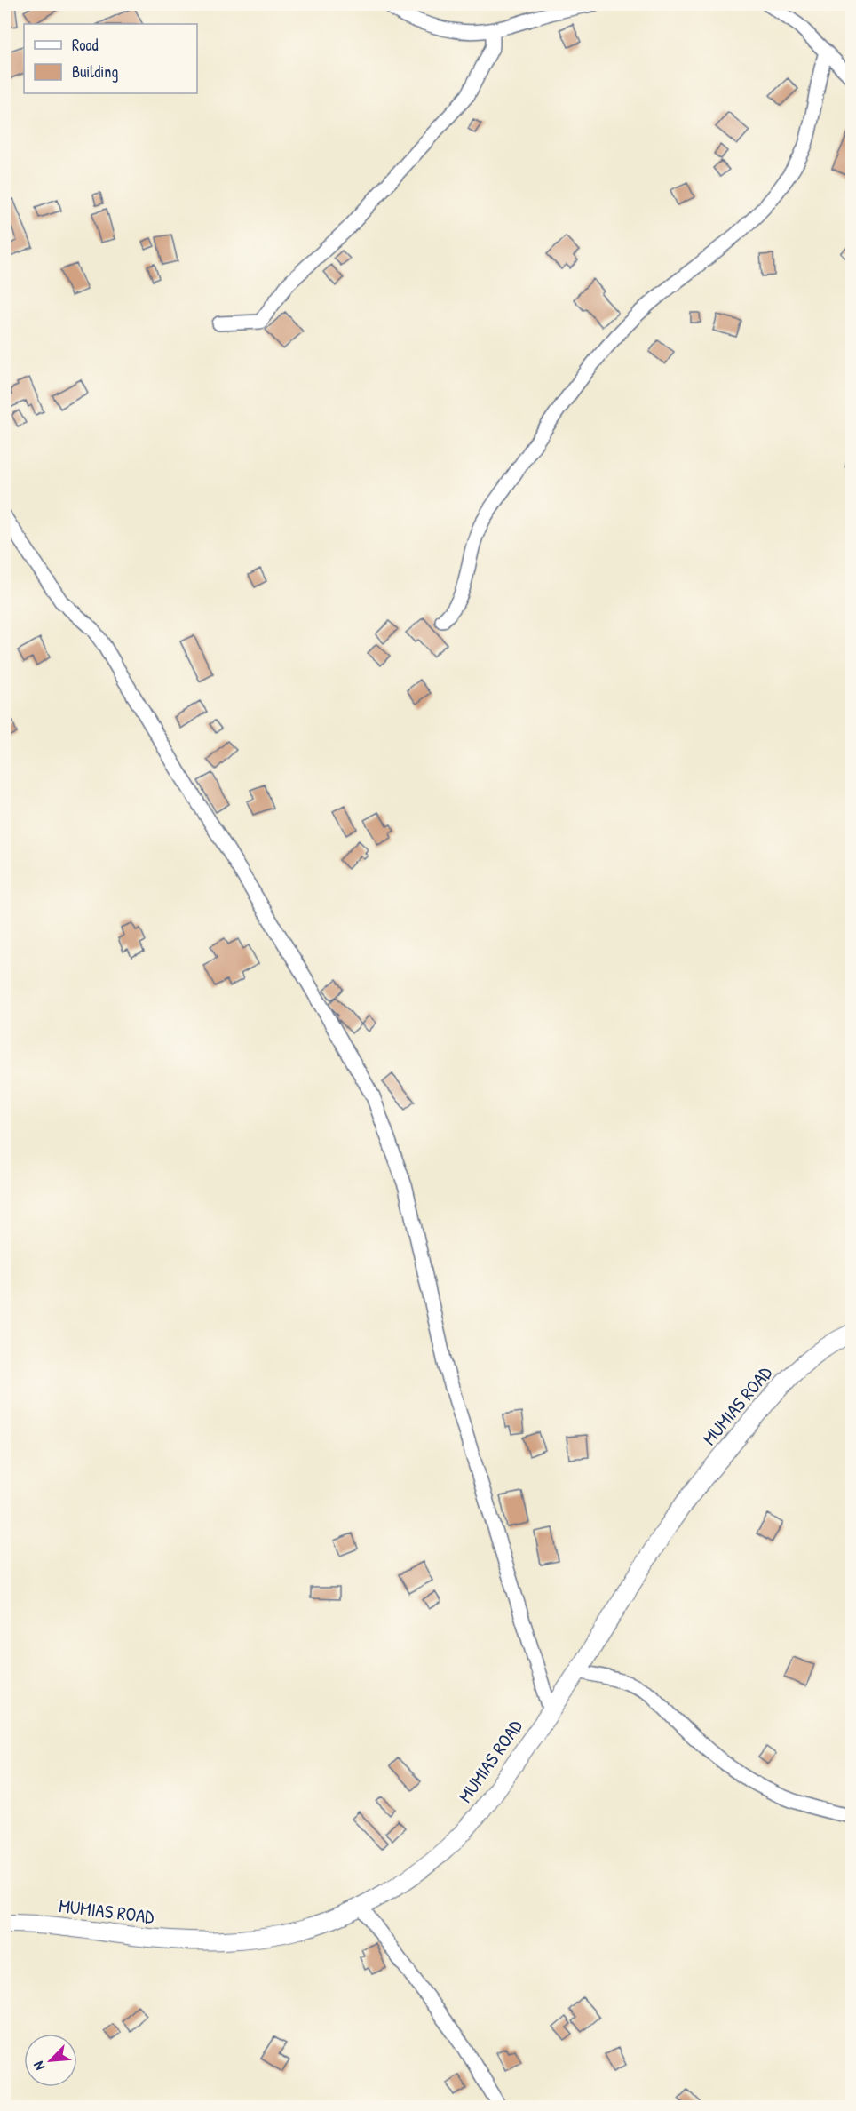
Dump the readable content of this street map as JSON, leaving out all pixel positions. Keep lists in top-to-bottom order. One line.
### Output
{"streets":{"street":["MUMIAS ROAD"]},"legend":["Road","Building"],"north":"bottom left"}
